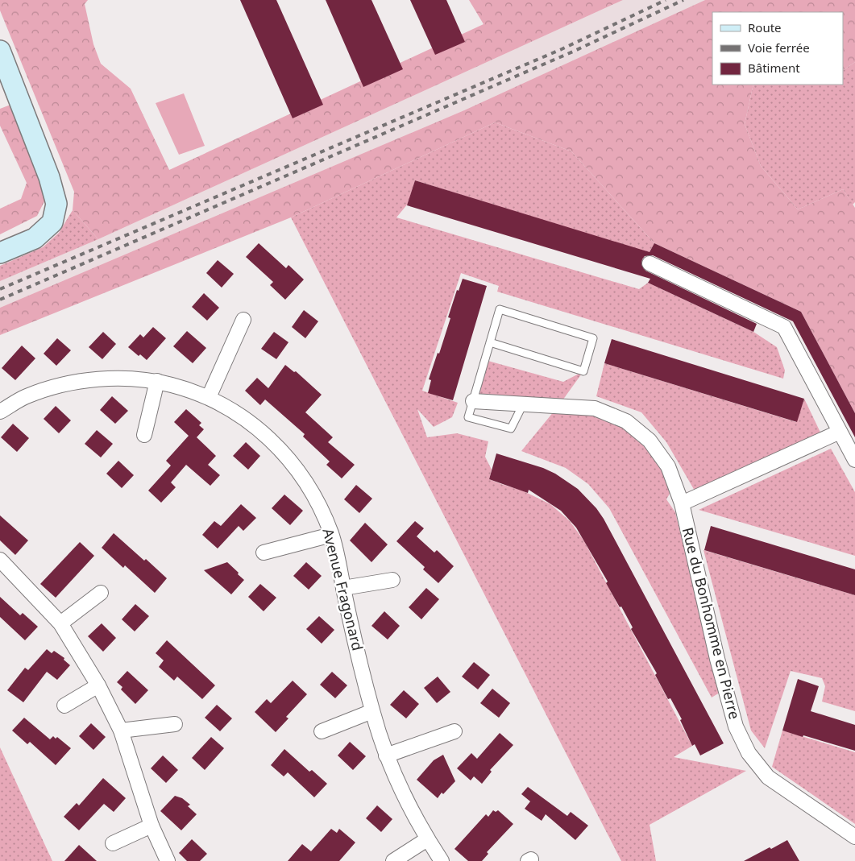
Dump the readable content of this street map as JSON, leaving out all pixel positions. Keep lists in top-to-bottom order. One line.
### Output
{"streets":{"street":["Avenue Fragonard","Rue du Bonhomme en Pierre"]},"legend":["Route","Voie ferrée","Bâtiment"]}
